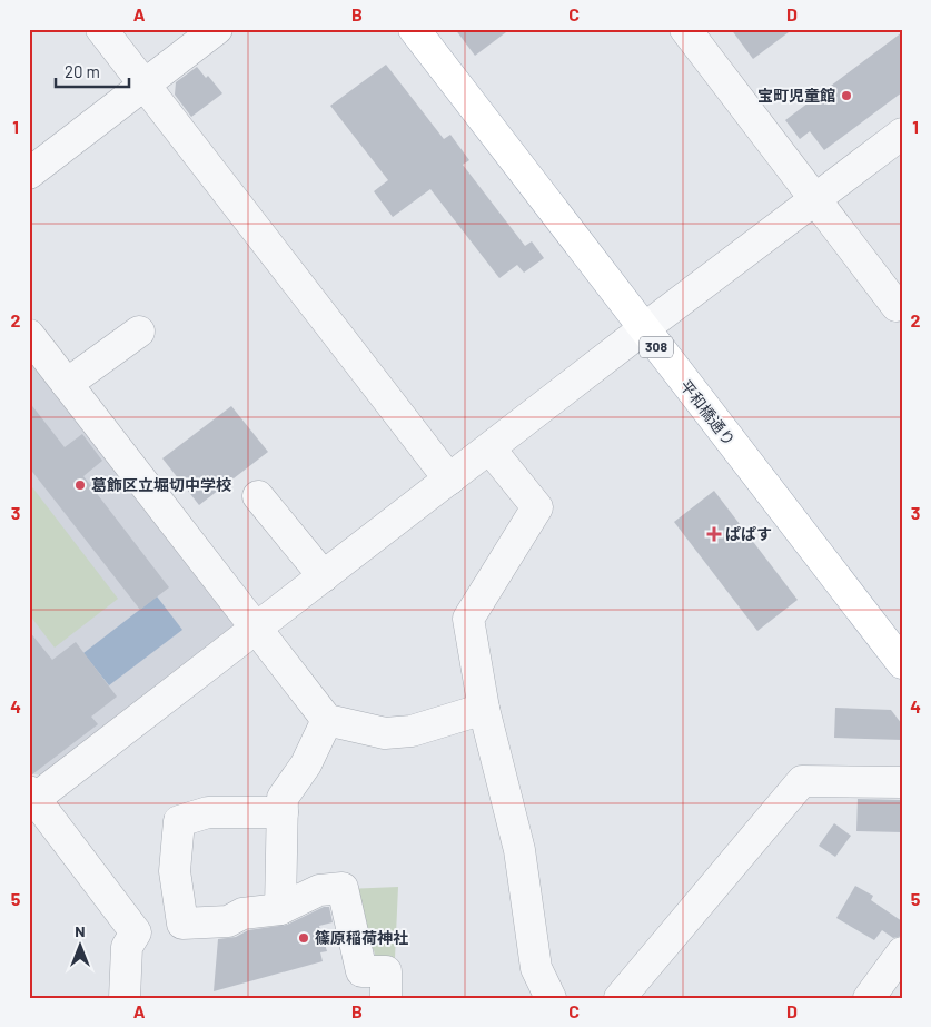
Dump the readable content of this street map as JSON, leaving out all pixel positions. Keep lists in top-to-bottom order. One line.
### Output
{"streets":{"main road":["308","平和橋通り"]},"places":{"other":["宝町児童館","葛飾区立堀切中学校","篠原稲荷神社"],"health":["ぱぱす"]},"scale_bar":"20 m","north":"top","grid":{"columns":["A","B","C","D"],"rows":["1","2","3","4","5"]}}
